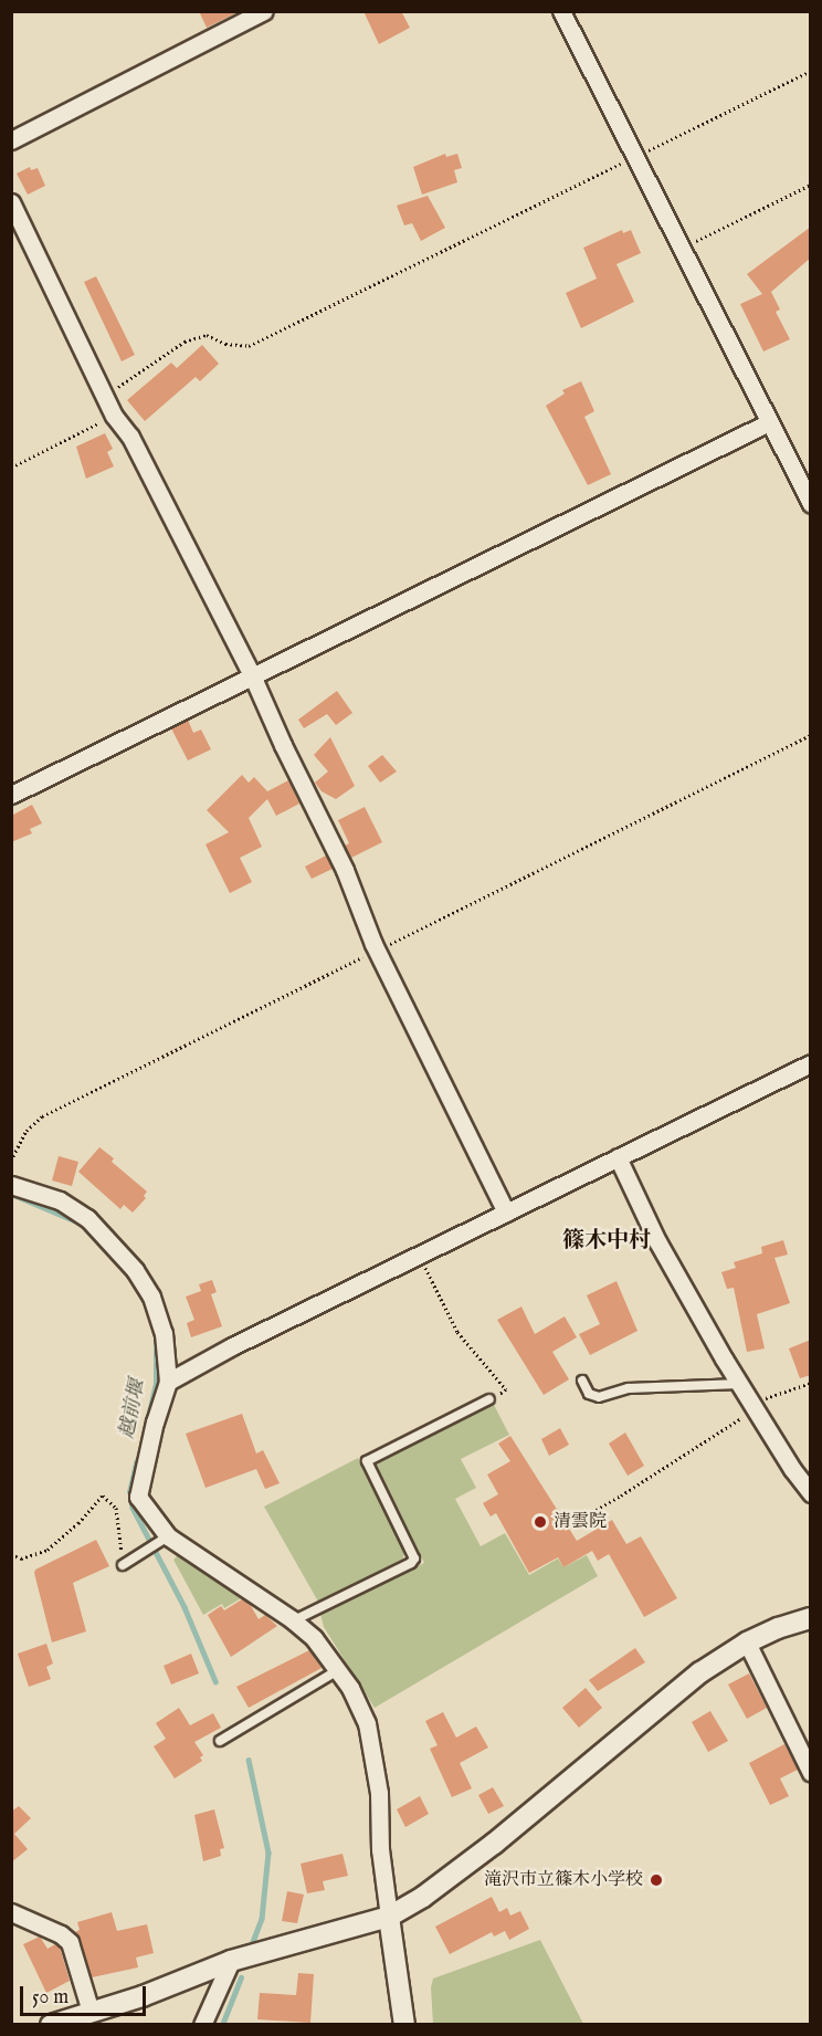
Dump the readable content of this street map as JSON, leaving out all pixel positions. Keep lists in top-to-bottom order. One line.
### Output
{"districts":["篠木中村"],"water":["越前堰"],"places":["清雲院","滝沢市立篠木小学校"],"scale_bar":"50 m"}
